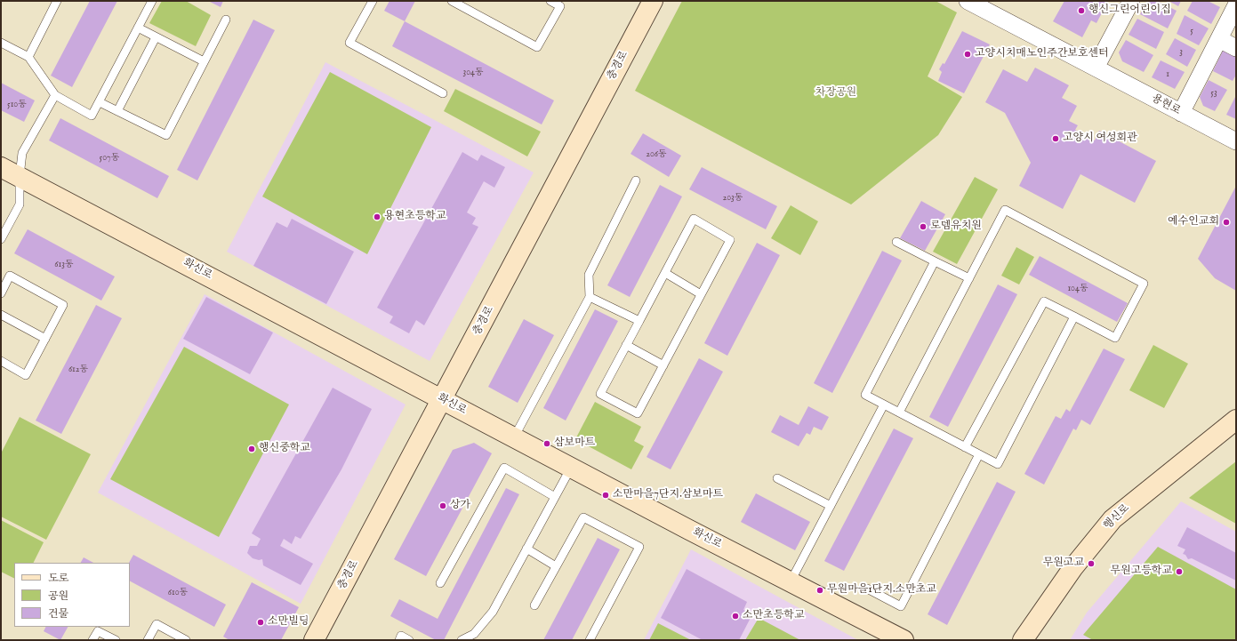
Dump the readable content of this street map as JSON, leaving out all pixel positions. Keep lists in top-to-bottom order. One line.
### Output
{"streets":{"main road":["충경로","화신로","행신로"],"street":["용현로"]},"crossings":[["충경로","화신로"]],"parks":["차장공원"],"places":["행신그린어린이집","고양시치매노인주간보호센터","고양시 여성회관","용현초등학교","예수인교회","로뎀유치원","삼보마트","행신중학교","소만마을7단지.삼보마트","상가","무원고교","무원고등학교","무원마을1단지.소만초교","소만초등학교","소만빌딩"],"house_numbers":["5","3","304동","1","53","510동","206동","507동","203동","613동","104동","612동","610동"],"legend":["도로","공원","건물"]}
